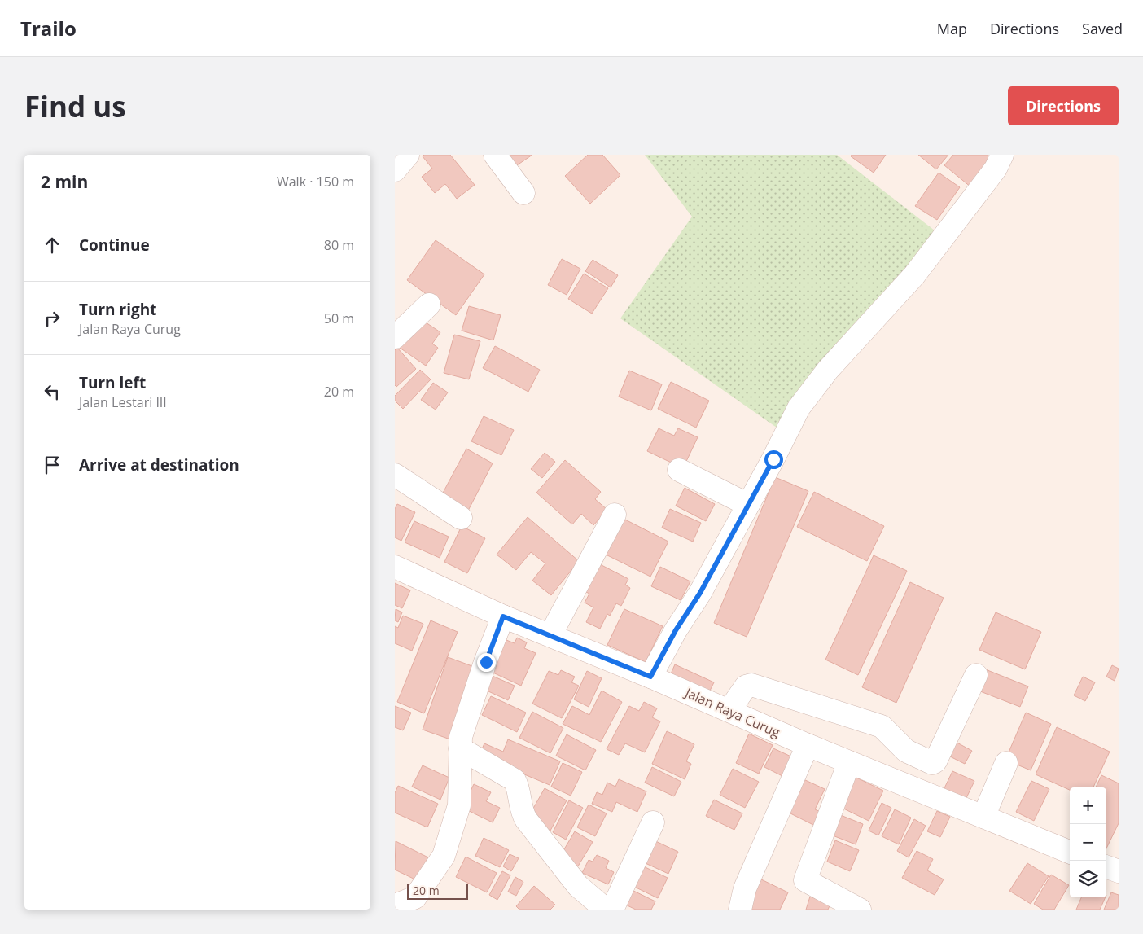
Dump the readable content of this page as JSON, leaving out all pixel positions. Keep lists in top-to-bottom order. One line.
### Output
{"streets":{"street":["Jalan Raya Curug"]},"scale_bar":"20 m","page":{"header":"Trailo","nav":["Map","Directions","Saved"],"buttons":"Directions","title":"Find us","heading":["2 min","Walk · 150 m"],"list":[["Continue","80 m"],["Turn right","Jalan Raya Curug","50 m"],["Turn left","Jalan Lestari III","20 m"],"Arrive at destination"],"map_buttons":["+","−"],"scale":"20 m"}}
